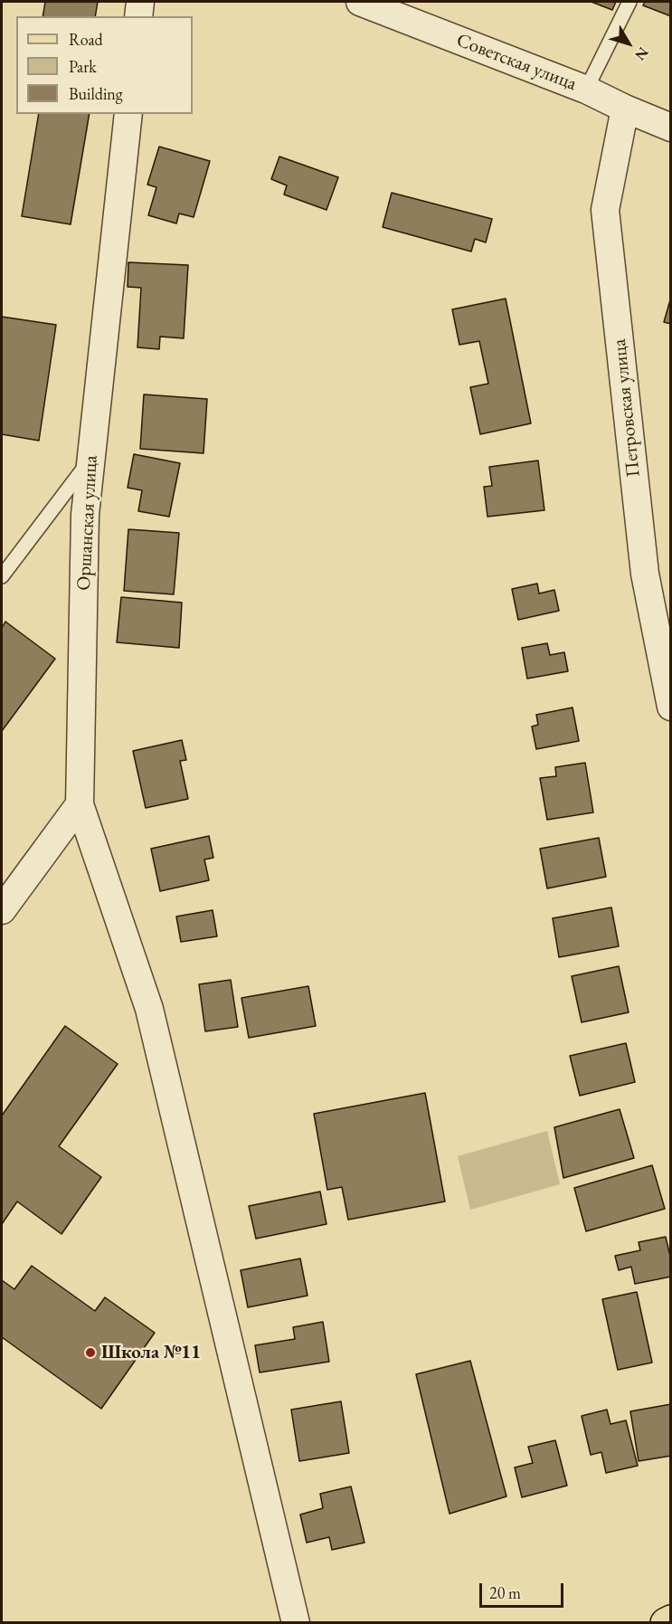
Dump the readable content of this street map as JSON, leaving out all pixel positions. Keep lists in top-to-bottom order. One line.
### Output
{"streets":{"street":["Советская улица","Петровская улица","Оршанская улица"]},"crossings":[["Советская улица","Петровская улица"]],"places":["Школа №11"],"legend":["Road","Park","Building"],"scale_bar":"20 m","north":"bottom right"}
